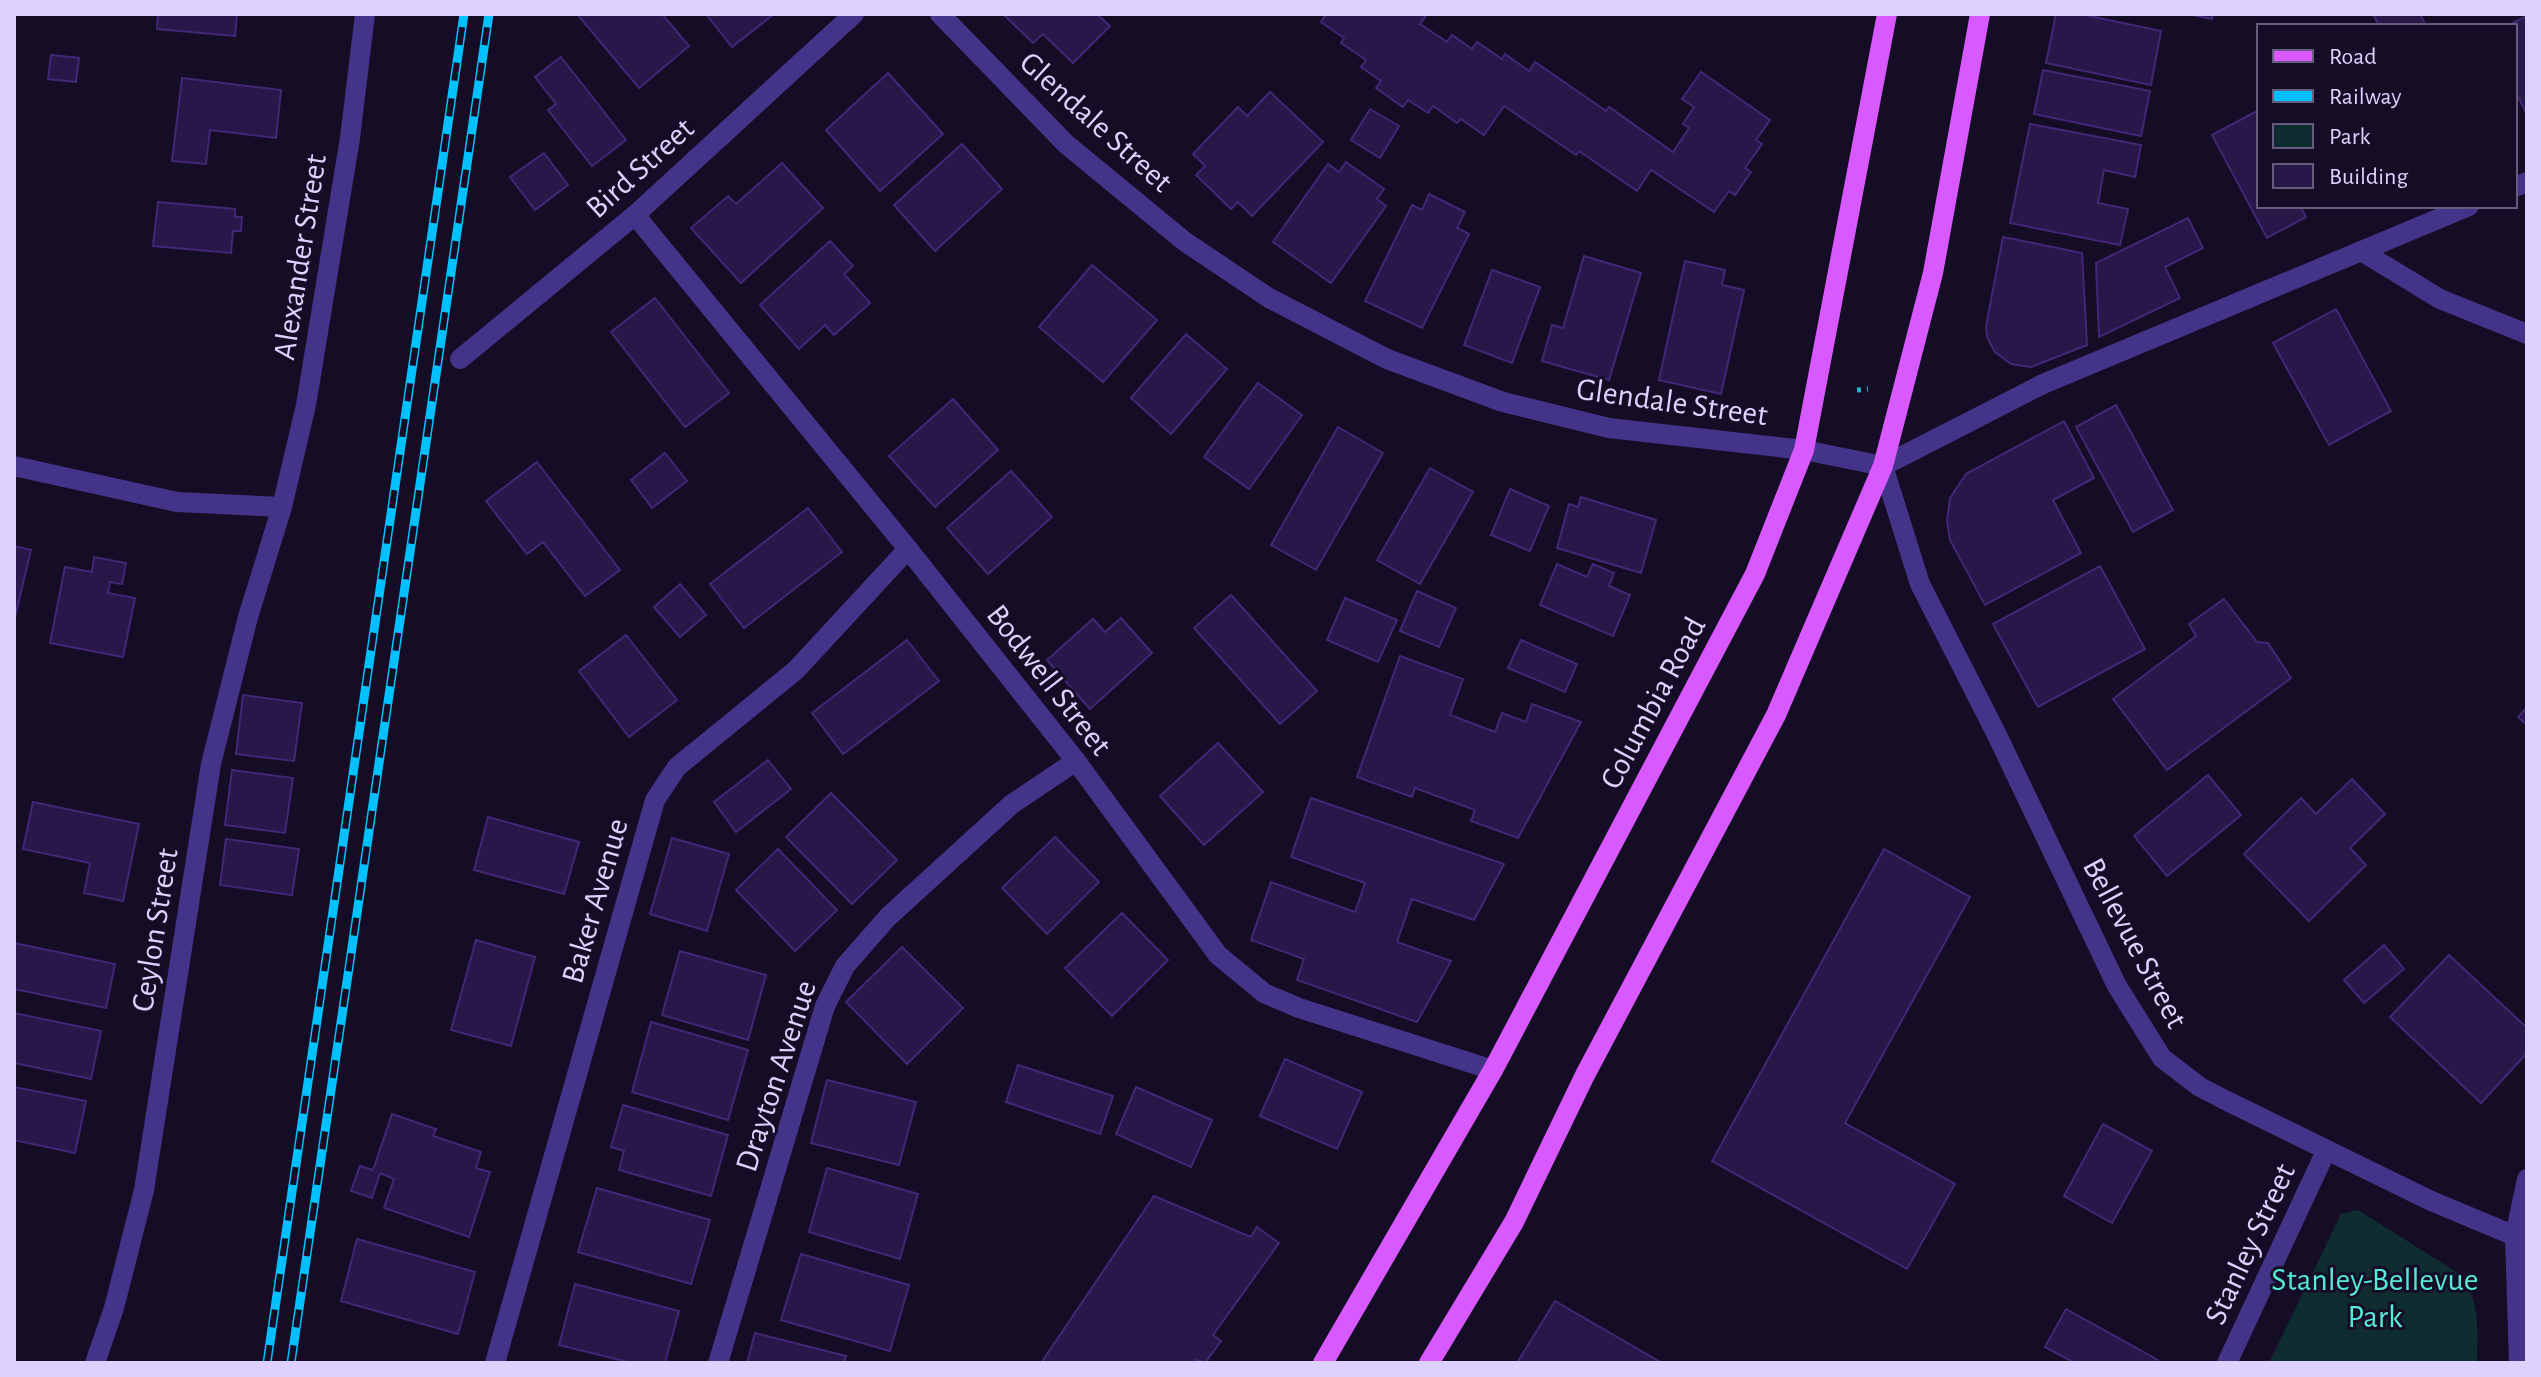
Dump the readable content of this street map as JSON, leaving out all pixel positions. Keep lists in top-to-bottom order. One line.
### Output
{"streets":{"main road":["Columbia Road"],"street":["Glendale Street","Bird Street","Alexander Street","Bodwell Street","Baker Avenue","Ceylon Street","Bellevue Street","Drayton Avenue","Stanley Street"]},"crossings":[["Glendale Street","Columbia Road"],["Glendale Street","Bellevue Street"],["Bird Street","Bodwell Street"],["Alexander Street","Ceylon Street"],["Bodwell Street","Columbia Road"],["Bodwell Street","Baker Avenue"],["Bodwell Street","Drayton Avenue"],["Bellevue Street","Stanley Street"]],"parks":["Stanley-Bellevue Park"],"legend":["Road","Railway","Park","Building"]}
